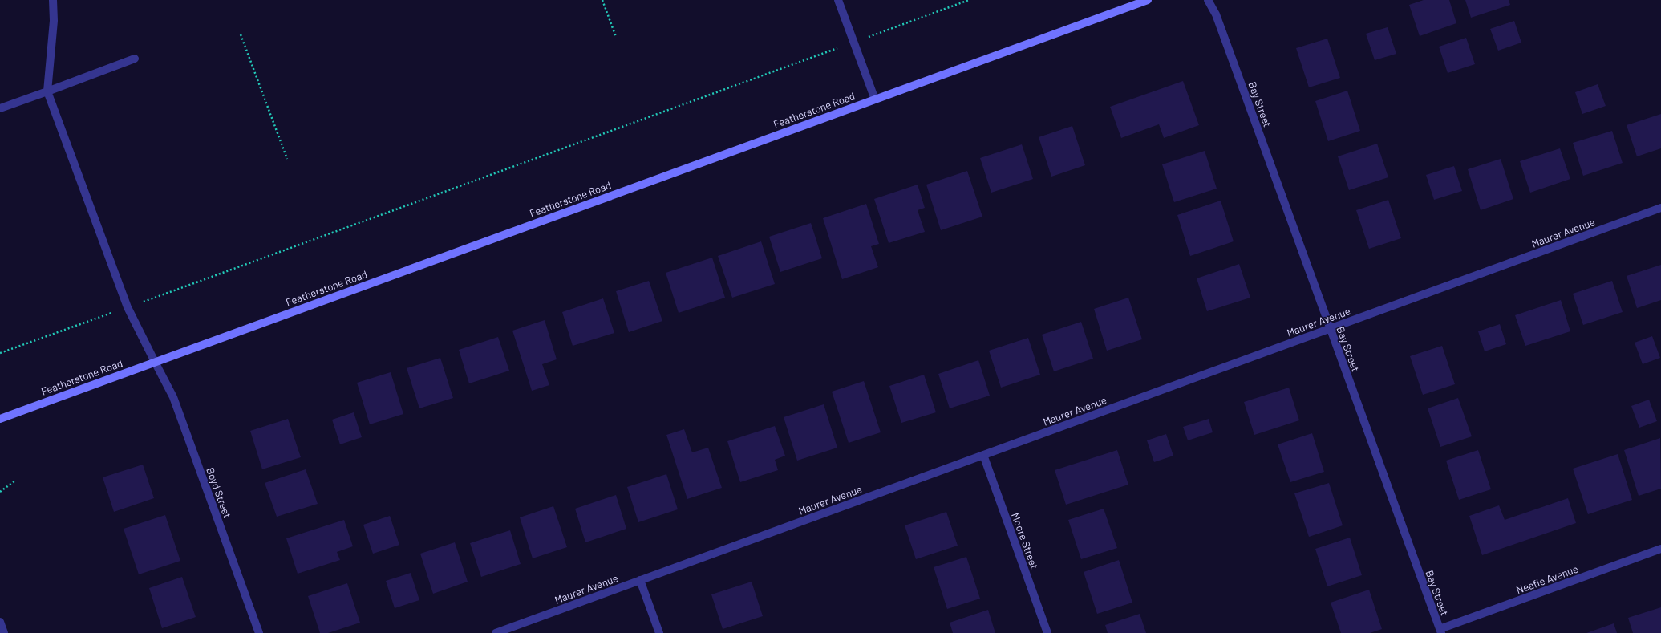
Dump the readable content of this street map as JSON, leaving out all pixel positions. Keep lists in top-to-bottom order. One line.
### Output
{"streets":{"street":["Bay Street","Featherstone Road","Maurer Avenue","Boyd Street","Moore Street","Neafie Avenue"]},"crossings":[["Bay Street","Maurer Avenue"],["Bay Street","Neafie Avenue"],["Featherstone Road","Boyd Street"],["Maurer Avenue","Moore Street"]]}
